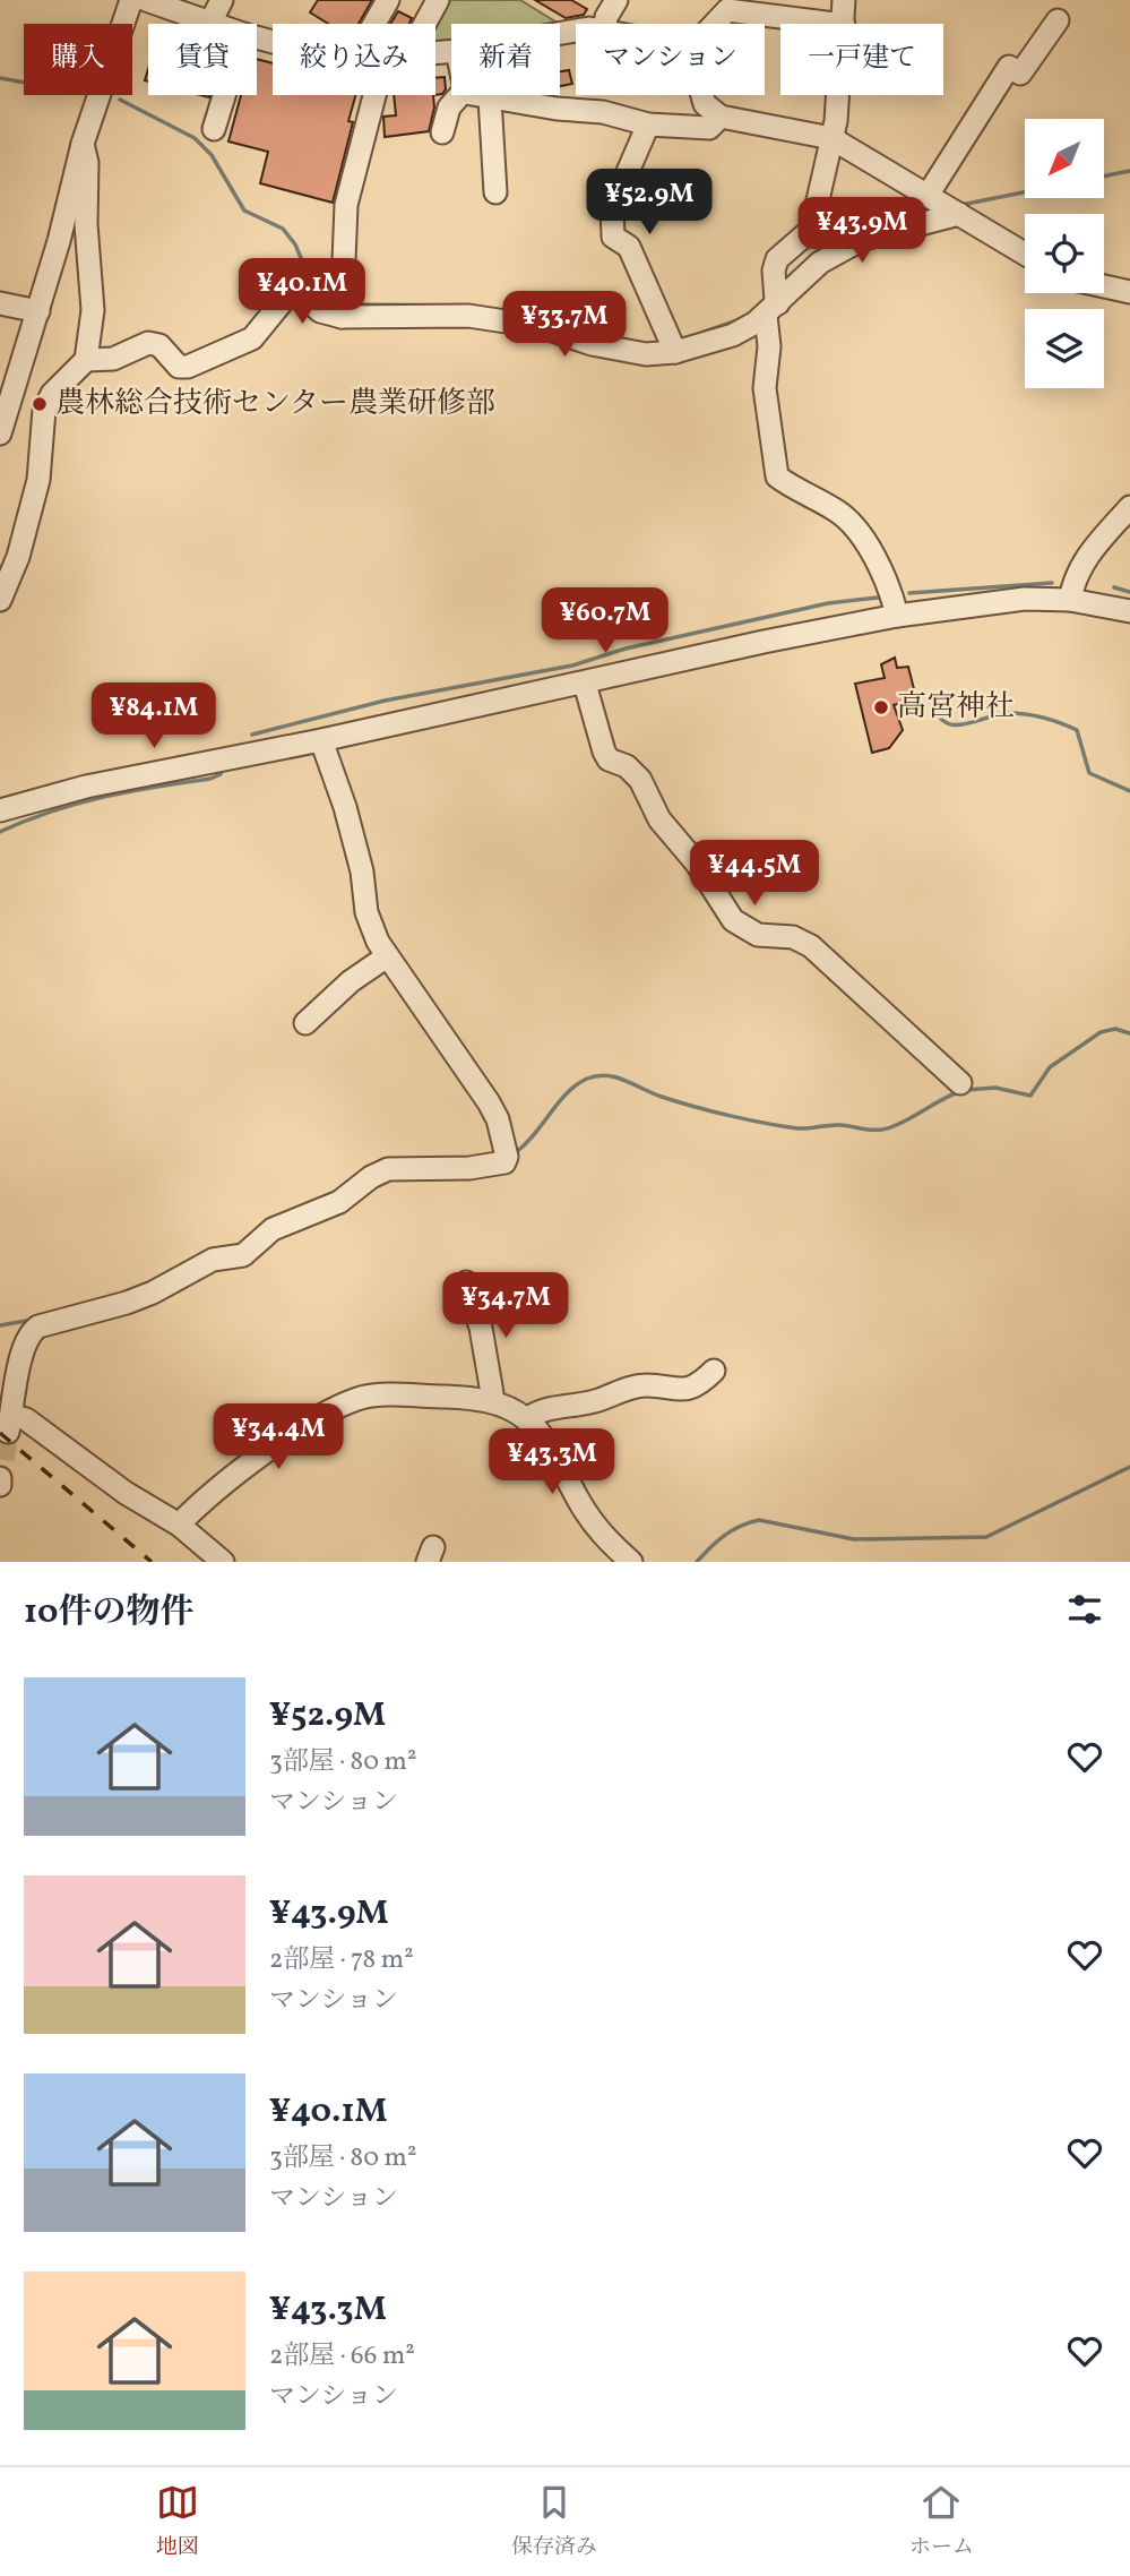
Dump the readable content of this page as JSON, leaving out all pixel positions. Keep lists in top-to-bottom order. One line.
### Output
{"places":["農林総合技術センター農業研修部","高宮神社"],"north":"bottom left","page":{"chip":["購入","賃貸","絞り込み","新着","マンション","一戸建て"],"price":["¥52.9M","¥43.9M","¥40.1M","¥33.7M","¥60.7M","¥84.1M","¥44.5M","¥34.7M","¥34.4M","¥43.3M"],"heading":"10件の物件","list":[{"name":"¥52.9M","note":"3部屋 · 80 m² · マンション"},{"name":"¥43.9M","note":"2部屋 · 78 m² · マンション"},{"name":"¥40.1M","note":"3部屋 · 80 m² · マンション"},{"name":"¥43.3M","note":"2部屋 · 66 m² · マンション"}],"tabs":["地図","保存済み","ホーム"]}}
